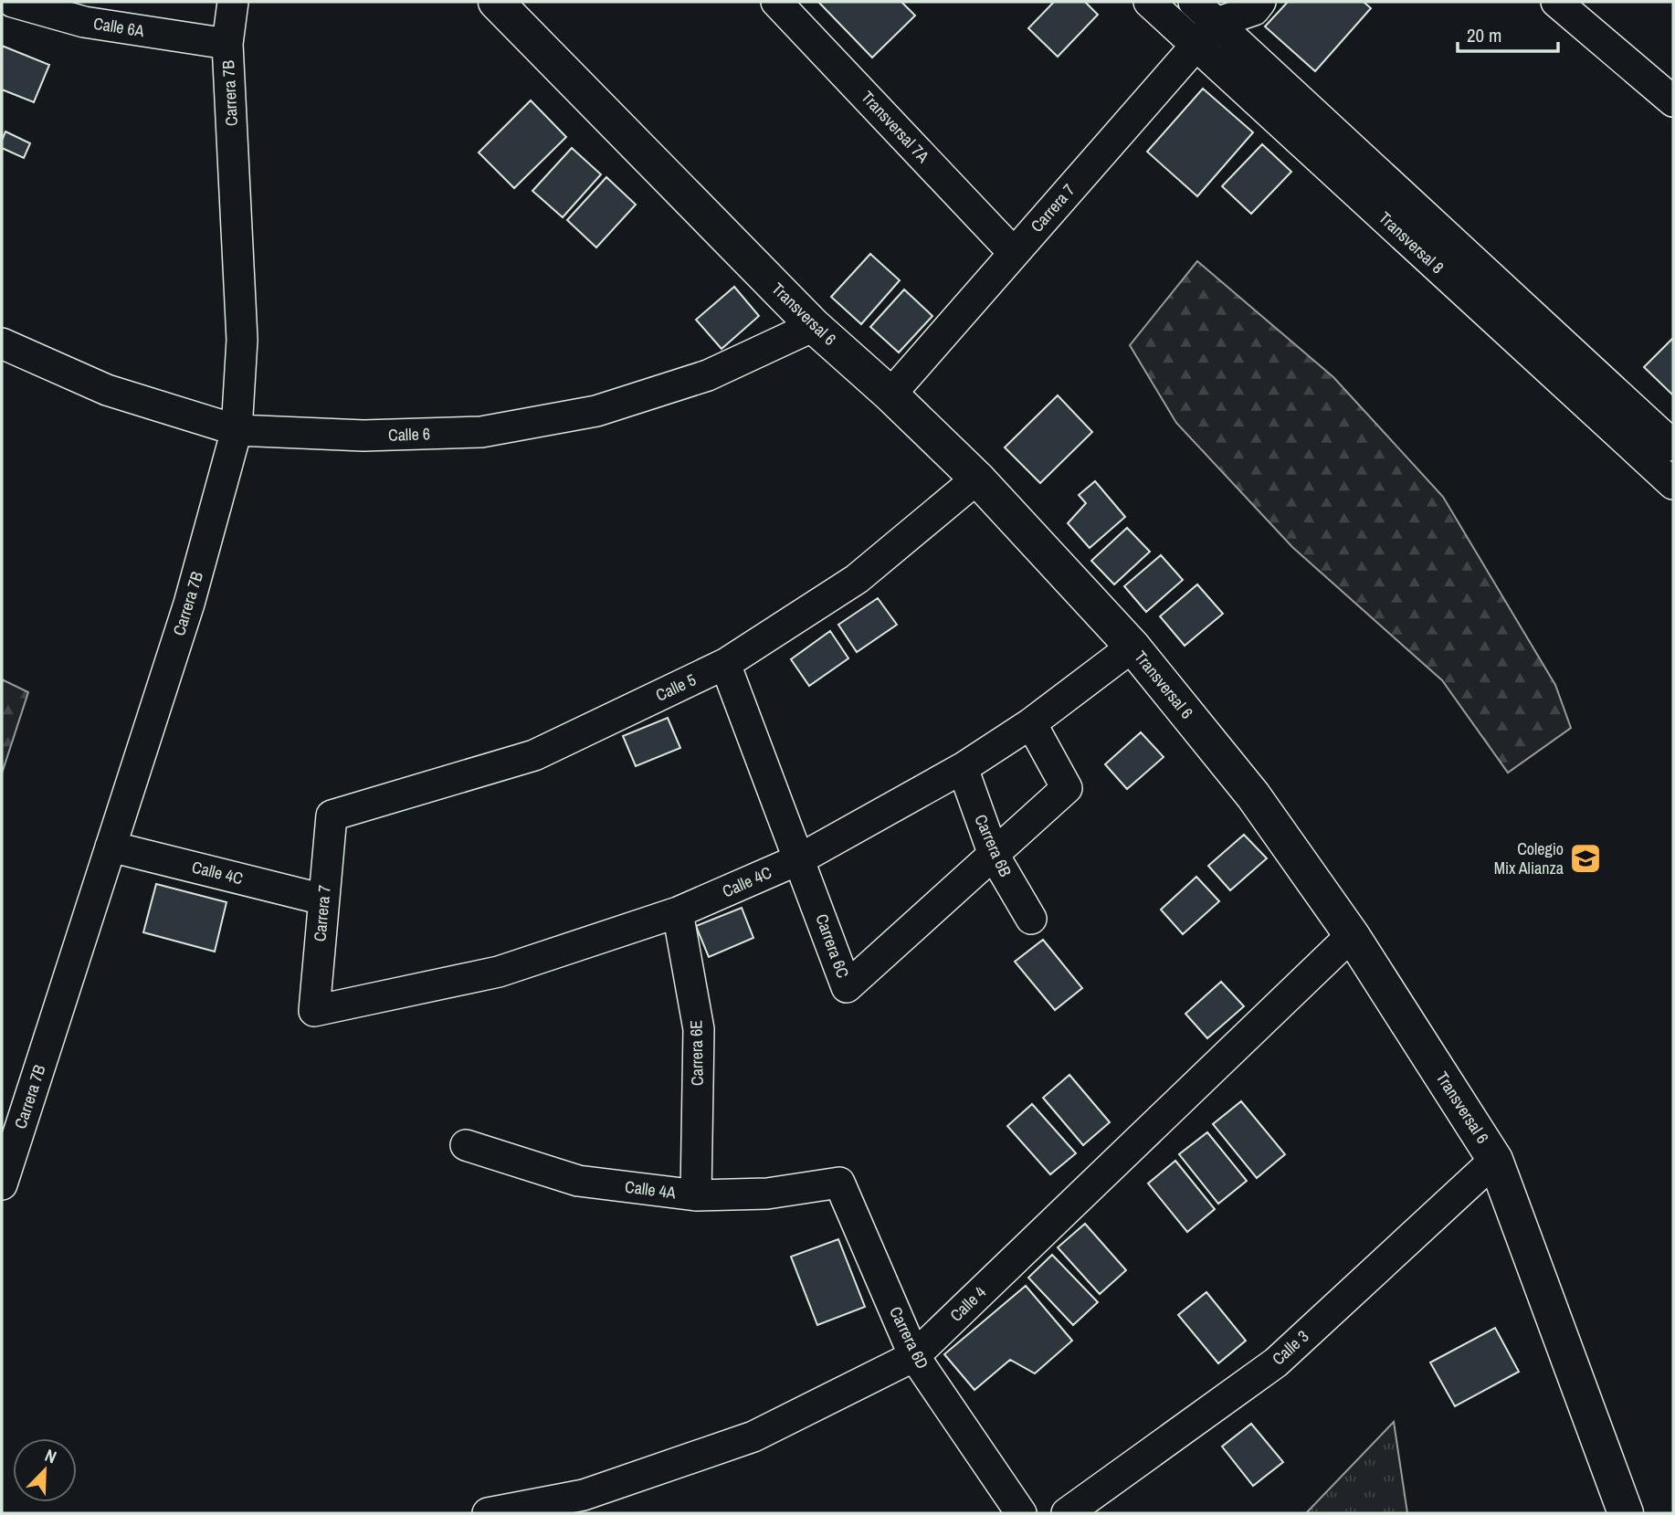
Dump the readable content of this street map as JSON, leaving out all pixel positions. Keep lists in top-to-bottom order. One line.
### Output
{"streets":{"street":["Calle 6A","Carrera 7B","Transversal 7A","Carrera 7","Transversal 8","Transversal 6","Calle 6","Calle 5","Carrera 6B","Calle 4C","Carrera 6C","Carrera 6E","Calle 4A","Calle 4","Carrera 6D","Calle 3"]},"crossings":[["Calle 6A","Carrera 7B"],["Carrera 7B","Calle 6"],["Carrera 7B","Calle 4C"],["Transversal 7A","Carrera 7"],["Carrera 7","Transversal 8"],["Carrera 7","Transversal 6"],["Carrera 7","Calle 5"],["Carrera 7","Calle 4C"],["Transversal 6","Calle 6"],["Transversal 6","Calle 5"],["Transversal 6","Calle 4C"],["Transversal 6","Calle 4"],["Transversal 6","Calle 3"],["Calle 5","Carrera 6C"],["Carrera 6B","Calle 4C"],["Carrera 6B","Carrera 6C"],["Calle 4C","Carrera 6C"],["Calle 4C","Carrera 6E"],["Carrera 6E","Calle 4A"],["Calle 4A","Carrera 6D"],["Calle 4","Carrera 6D"]],"places":{"school or university":["Colegio Mix Alianza"]},"scale_bar":"20 m","north":"top right"}
